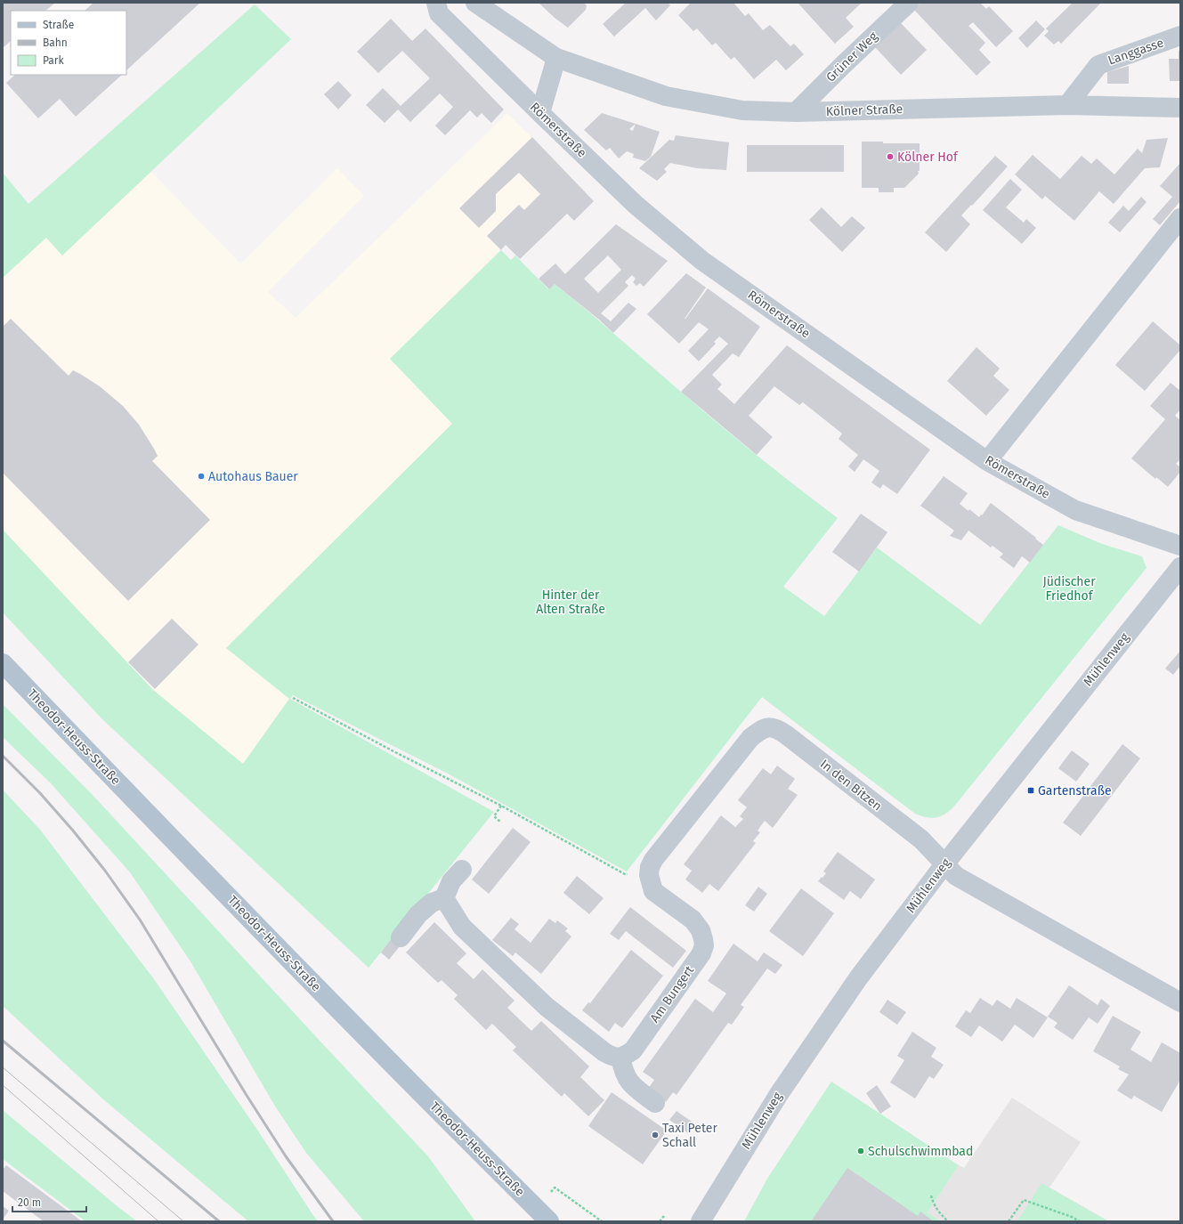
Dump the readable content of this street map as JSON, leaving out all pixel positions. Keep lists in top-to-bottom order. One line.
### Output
{"streets":{"main road":["Theodor-Heuss-Straße"],"street":["Langgasse","Grüner Weg","Kölner Straße","Römerstraße","Mühlenweg","In den Bitzen","Am Bungert"]},"crossings":[["Langgasse","Kölner Straße"],["Grüner Weg","Kölner Straße"],["Mühlenweg","In den Bitzen"],["In den Bitzen","Am Bungert"]],"parks":["Jüdischer Friedhof","Hinter der Alten Straße"],"places":{"other":["Kölner Hof","Autohaus Bauer","Taxi Peter Schall","Schulschwimmbad"],"transit":["Gartenstraße"]},"legend":["Straße","Bahn","Park"],"scale_bar":"20 m"}
